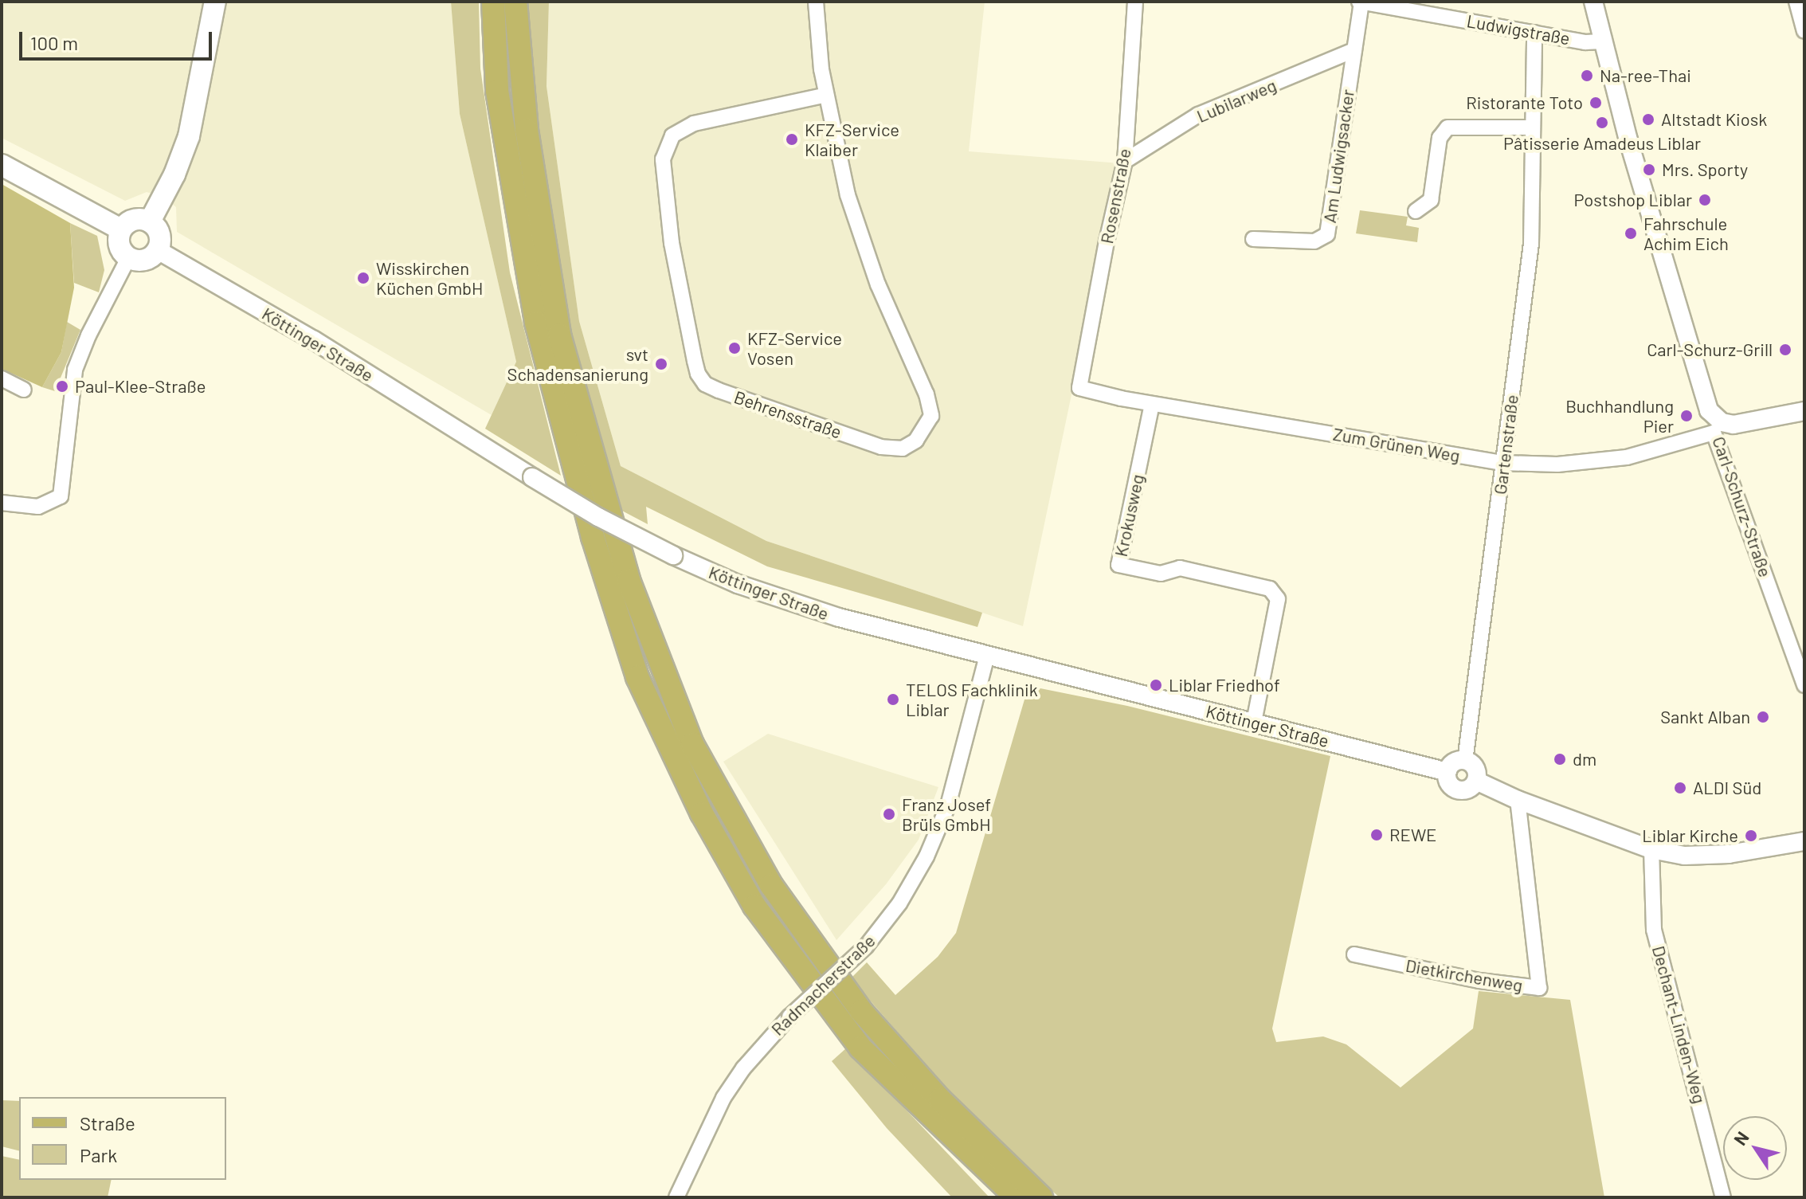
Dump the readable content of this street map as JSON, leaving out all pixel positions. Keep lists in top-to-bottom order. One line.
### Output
{"streets":{"street":["Ludwigstraße","Lubilarweg","Am Ludwigsacker","Rosenstraße","Köttinger Straße","Behrensstraße","Zum Grünen Weg","Gartenstraße","Carl-Schurz-Straße","Krokusweg","Dietkirchenweg","Radmacherstraße","Dechant-Linden-Weg"]},"crossings":[["Ludwigstraße","Am Ludwigsacker"],["Ludwigstraße","Gartenstraße"],["Ludwigstraße","Carl-Schurz-Straße"],["Lubilarweg","Am Ludwigsacker"],["Lubilarweg","Rosenstraße"],["Rosenstraße","Zum Grünen Weg"],["Köttinger Straße","Gartenstraße"],["Köttinger Straße","Krokusweg"],["Köttinger Straße","Radmacherstraße"],["Zum Grünen Weg","Gartenstraße"],["Zum Grünen Weg","Carl-Schurz-Straße"],["Zum Grünen Weg","Krokusweg"]],"places":["Na-ree-Thai","Ristorante Toto","Altstadt Kiosk","Pâtisserie Amadeus Liblar","KFZ-Service Klaiber","Mrs. Sporty","Postshop Liblar","Fahrschule Achim Eich","Wisskirchen Küchen GmbH","KFZ-Service Vosen","Carl-Schurz-Grill","svt Schadensanierung","Paul-Klee-Straße","Buchhandlung Pier","Liblar Friedhof","TELOS Fachklinik Liblar","Sankt Alban","dm","ALDI Süd","Franz Josef Brüls GmbH","REWE","Liblar Kirche"],"legend":["Straße","Park"],"scale_bar":"100 m","north":"top left"}
